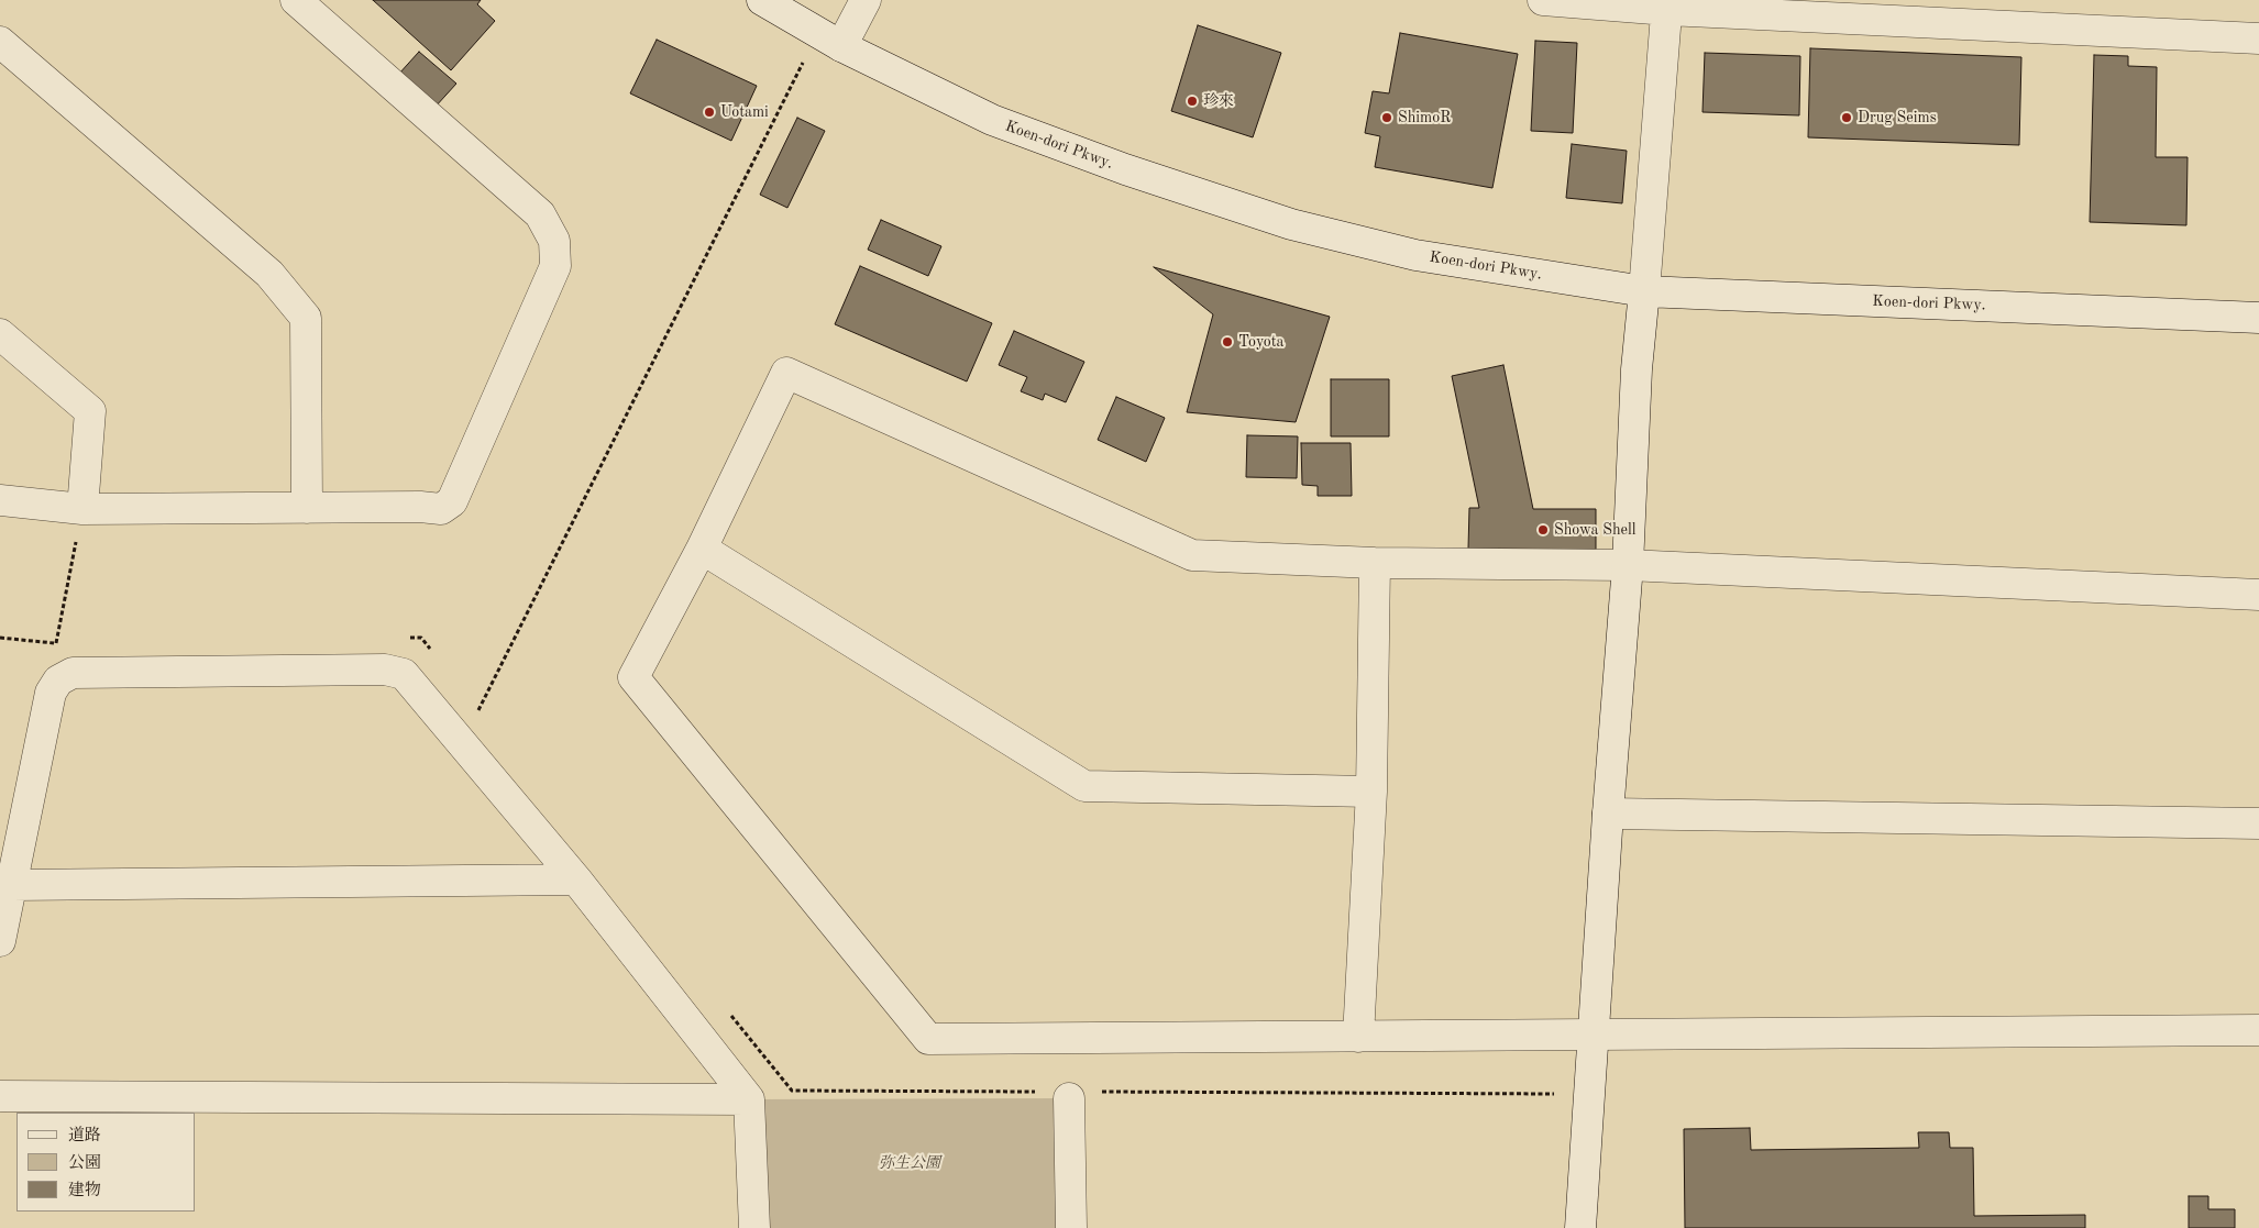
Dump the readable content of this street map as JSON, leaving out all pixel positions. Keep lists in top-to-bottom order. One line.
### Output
{"streets":{"street":["Koen-dori Pkwy."]},"parks":["弥生公園"],"places":["珍來","Uotami","ShimoR","Drug Seims","Toyota","Showa Shell"],"legend":["道路","公園","建物"]}
